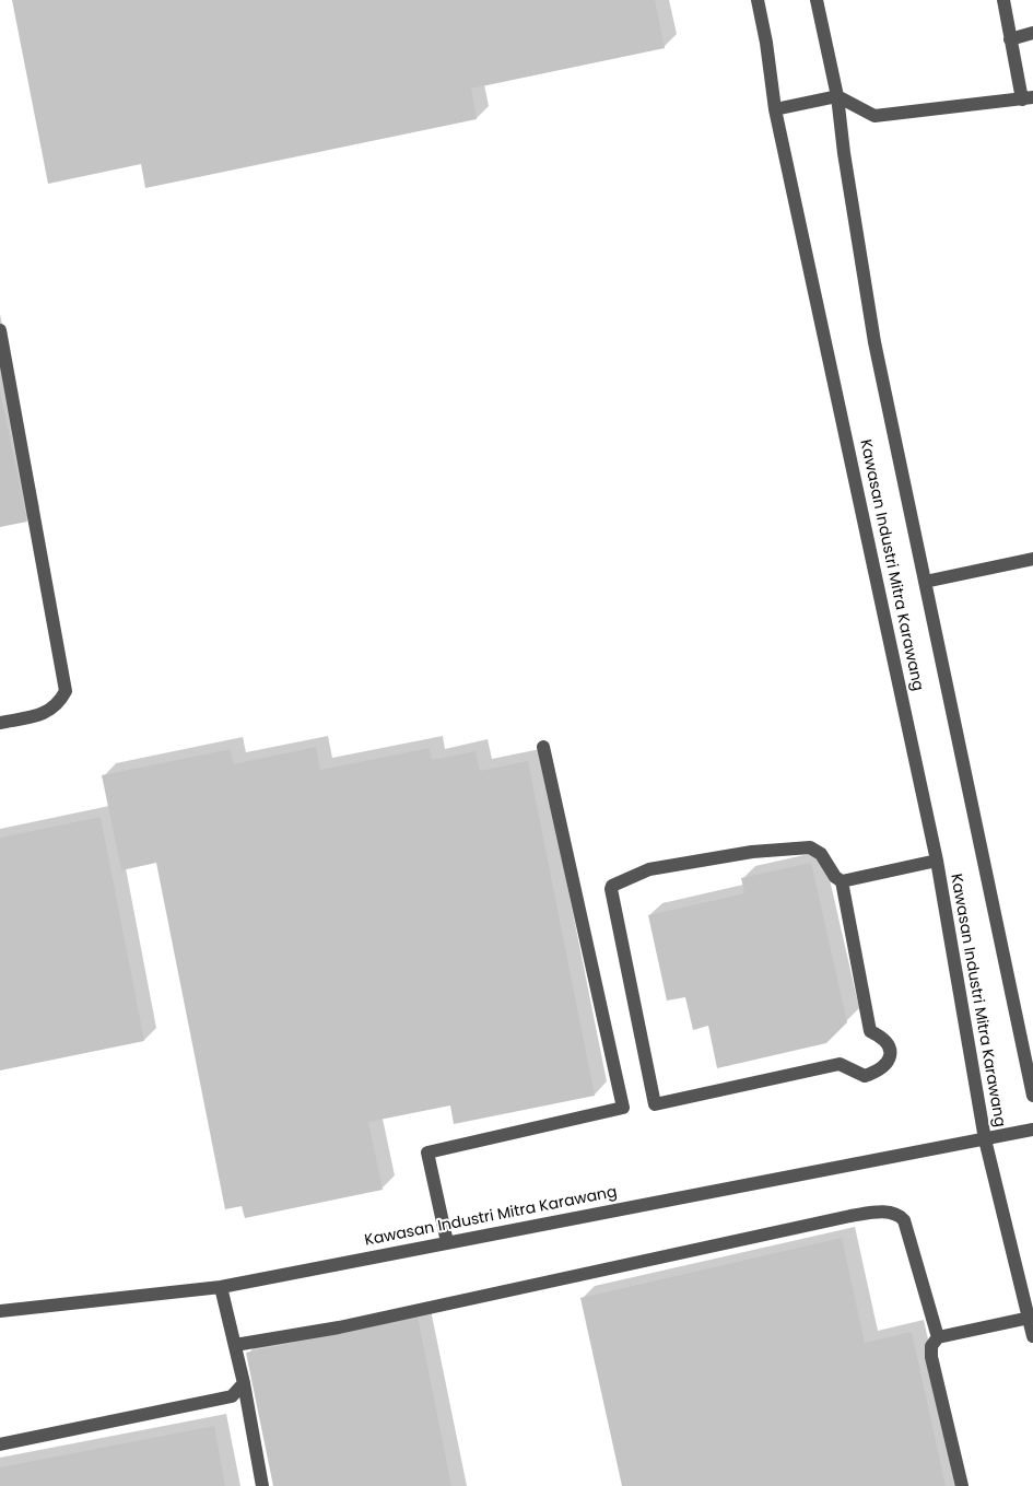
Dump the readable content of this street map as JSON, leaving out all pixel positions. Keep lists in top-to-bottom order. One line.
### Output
{"streets":{"street":["Kawasan Industri Mitra Karawang"]}}
